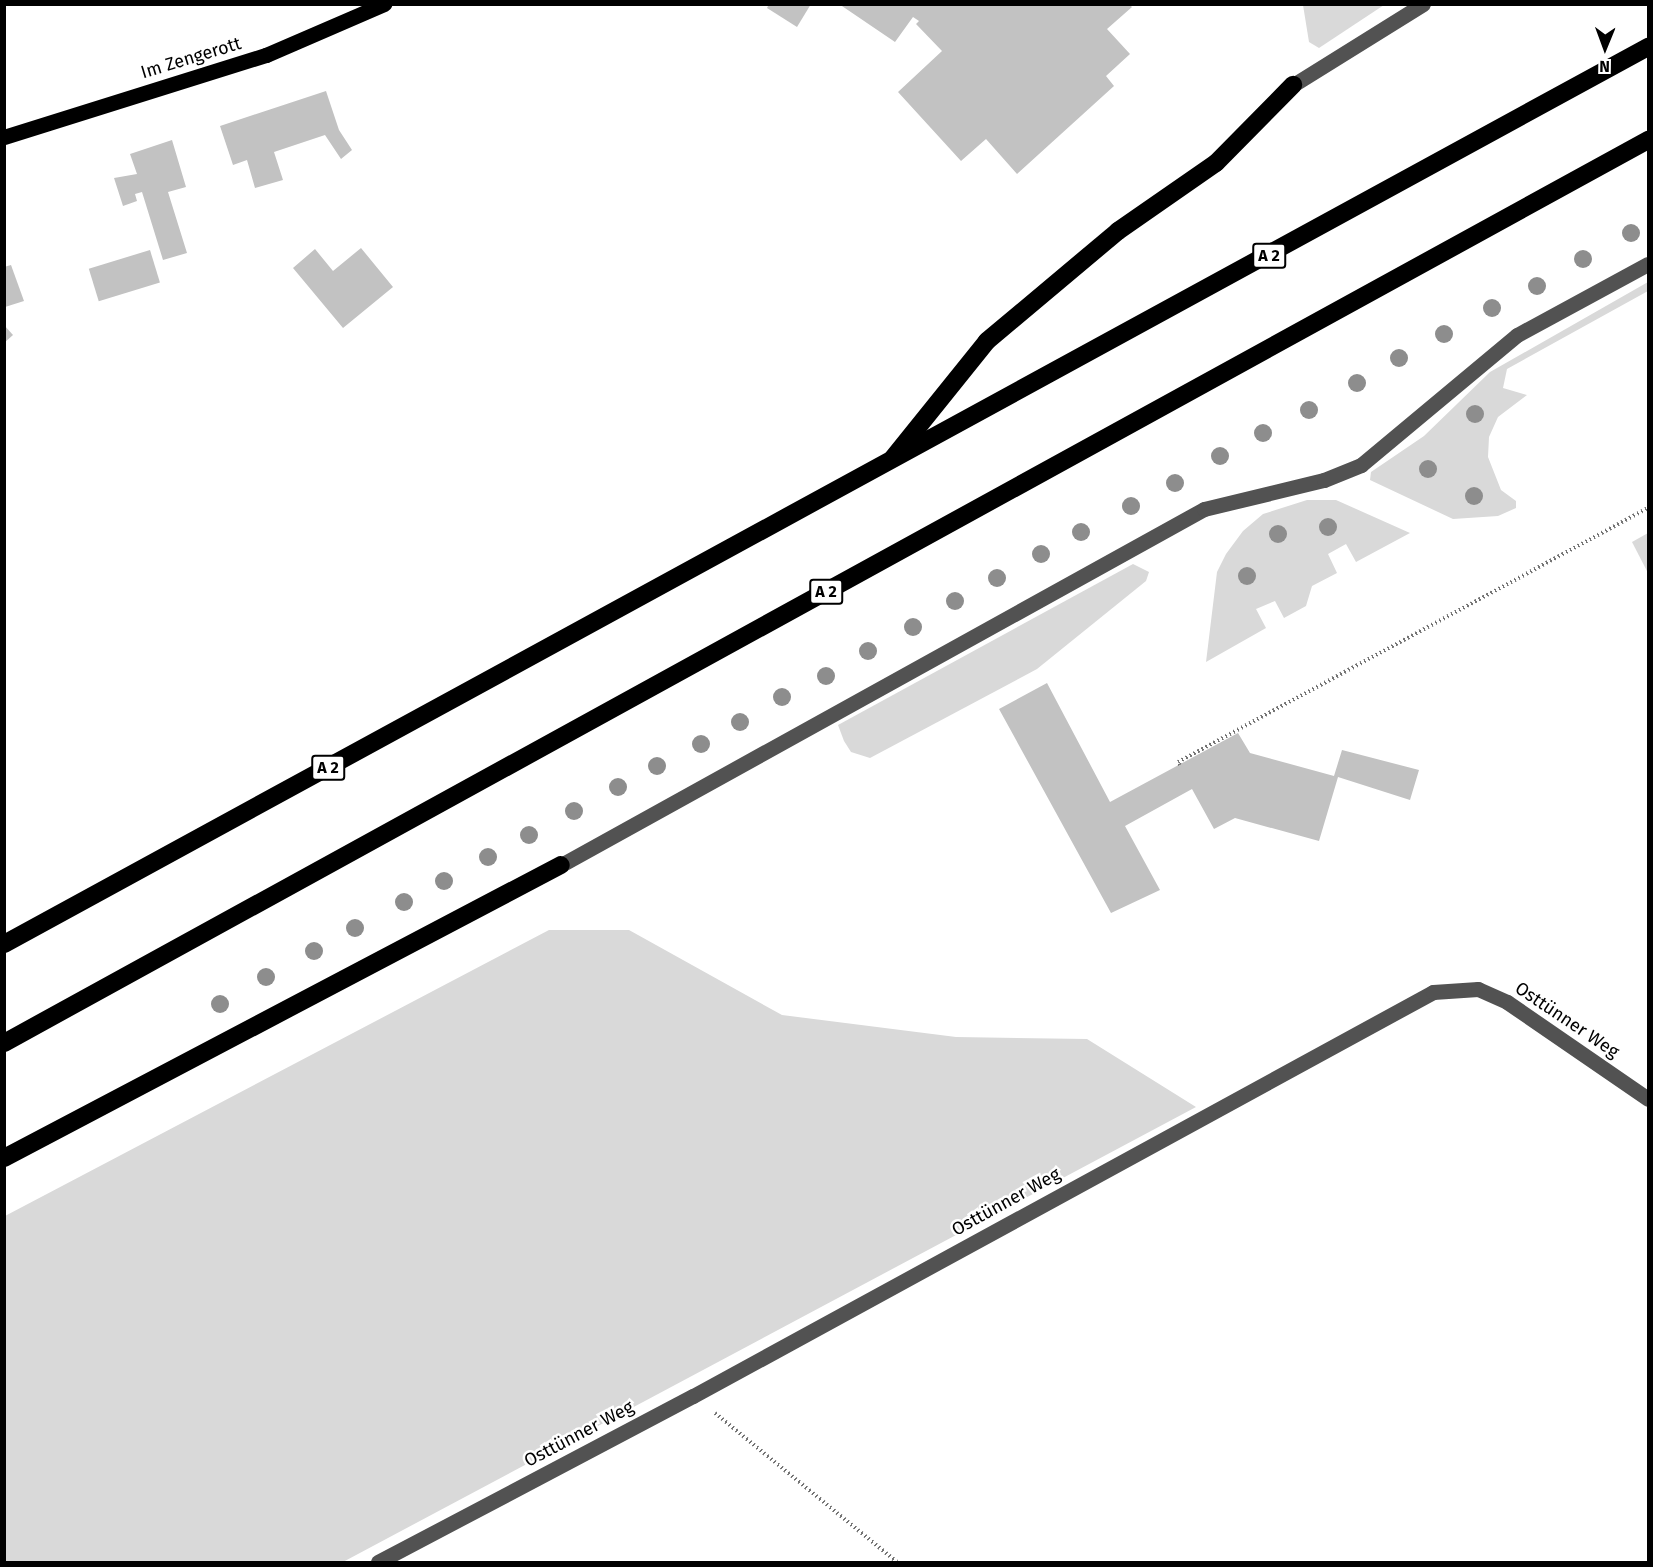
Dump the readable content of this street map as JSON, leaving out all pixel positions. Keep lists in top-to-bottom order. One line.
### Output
{"streets":{"highway":["A 2"],"main road":["Im Zengerott"],"street":["Osttünner Weg"]},"north":"bottom"}
